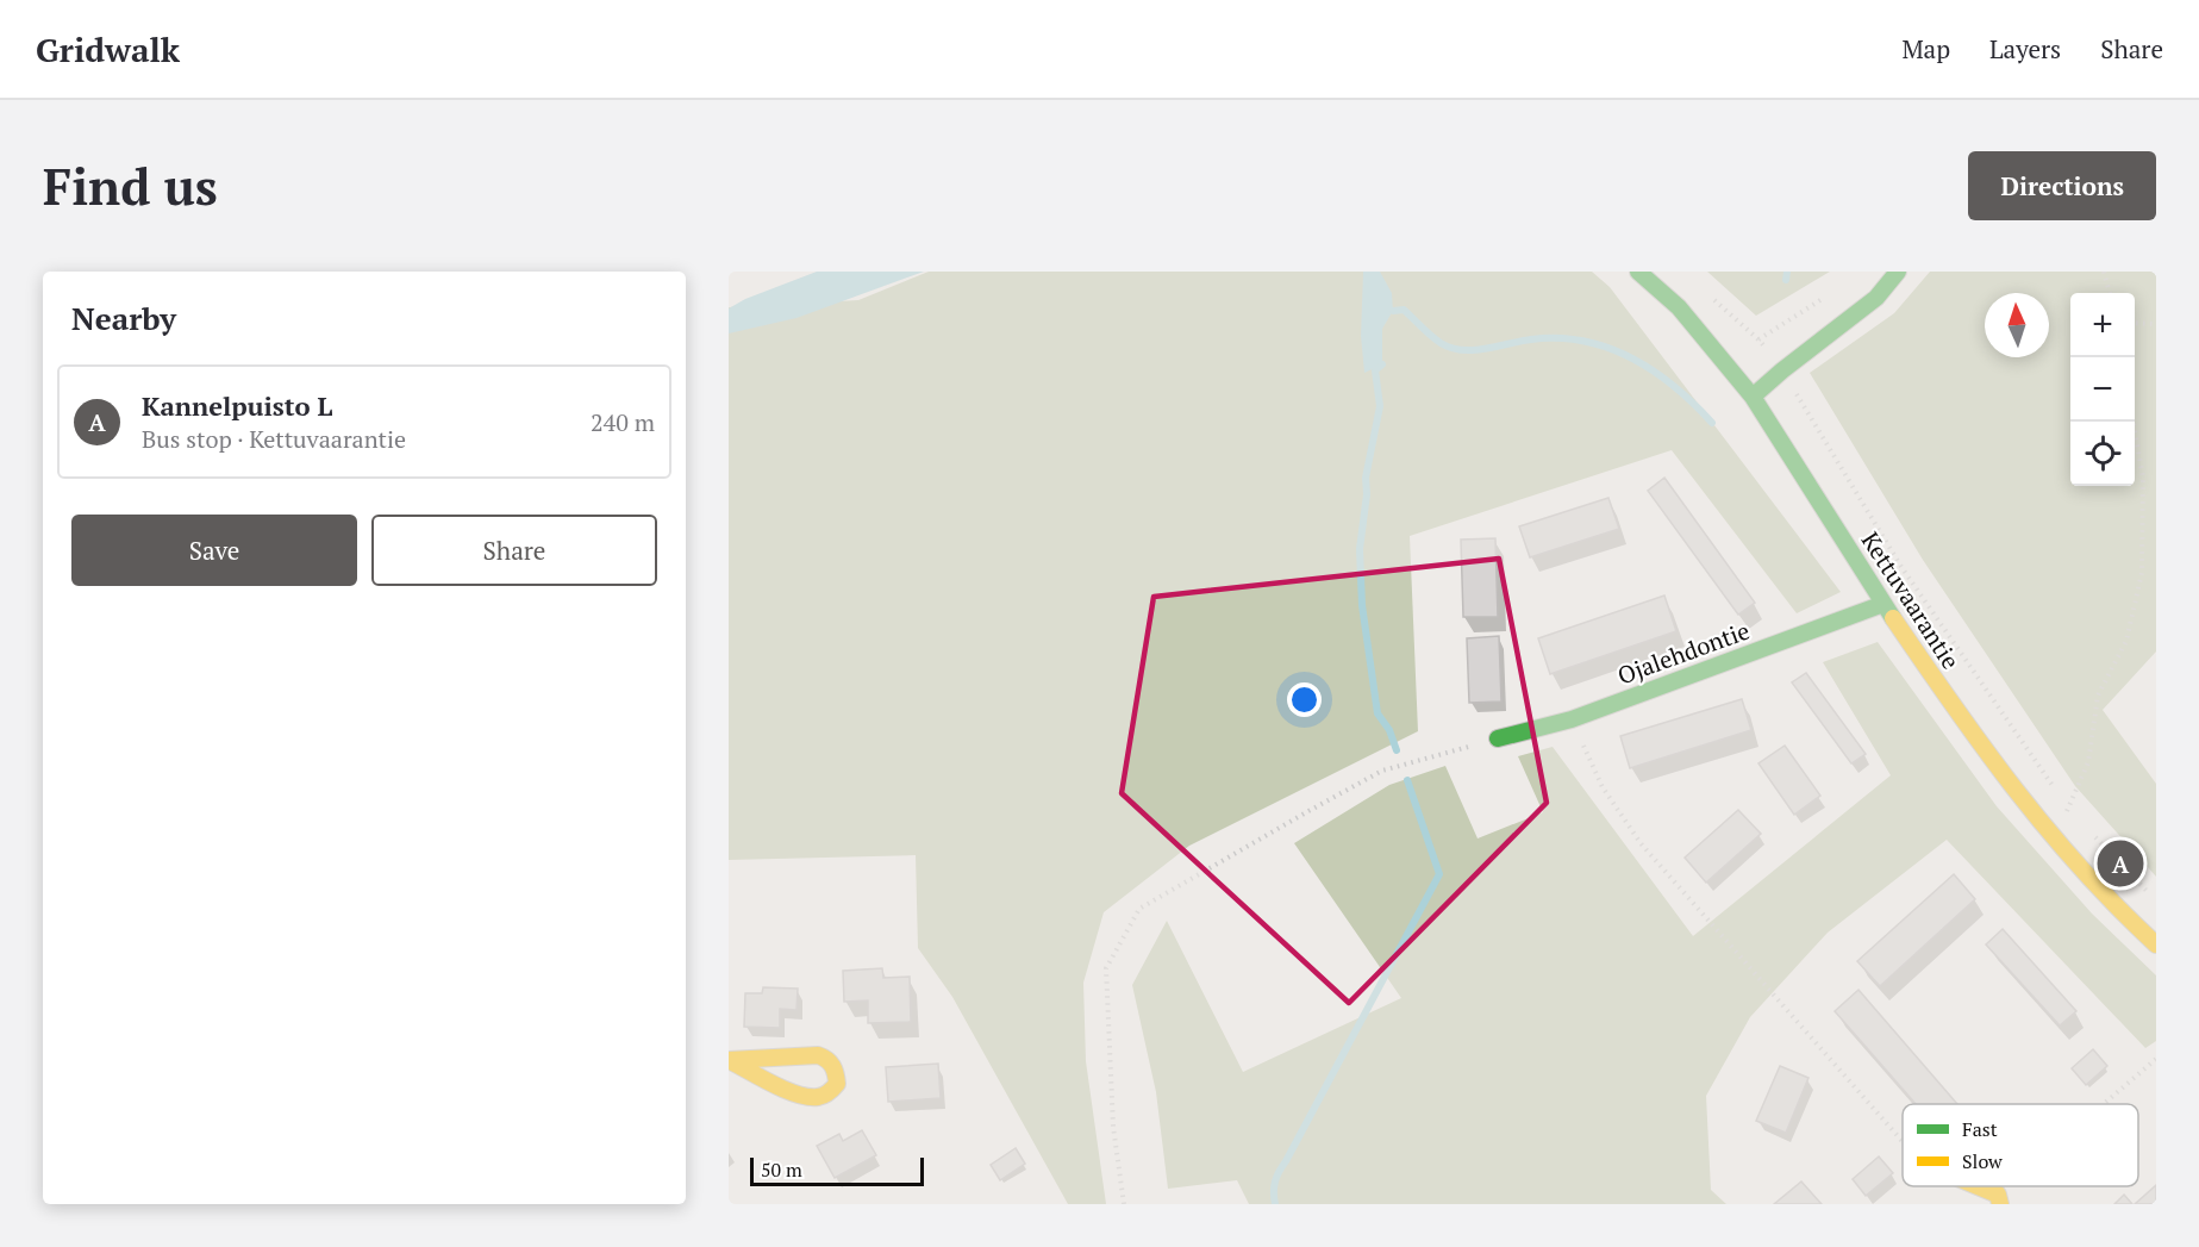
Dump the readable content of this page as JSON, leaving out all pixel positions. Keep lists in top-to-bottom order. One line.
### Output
{"streets":{"street":["Kettuvaarantie","Ojalehdontie"]},"crossings":[["Kettuvaarantie","Ojalehdontie"]],"legend":["Fast","Slow"],"scale_bar":"50 m","north":"top","page":{"header":"Gridwalk","nav":["Map","Layers","Share"],"buttons":["Directions",["Save","Share"]],"title":"Find us","heading":"Nearby","map_buttons":["+","−"],"list":[{"mark":"A","name":"Kannelpuisto L","note":"Bus stop · Kettuvaarantie","value":"240 m"}],"pins":"A","scale":"50 m"}}
